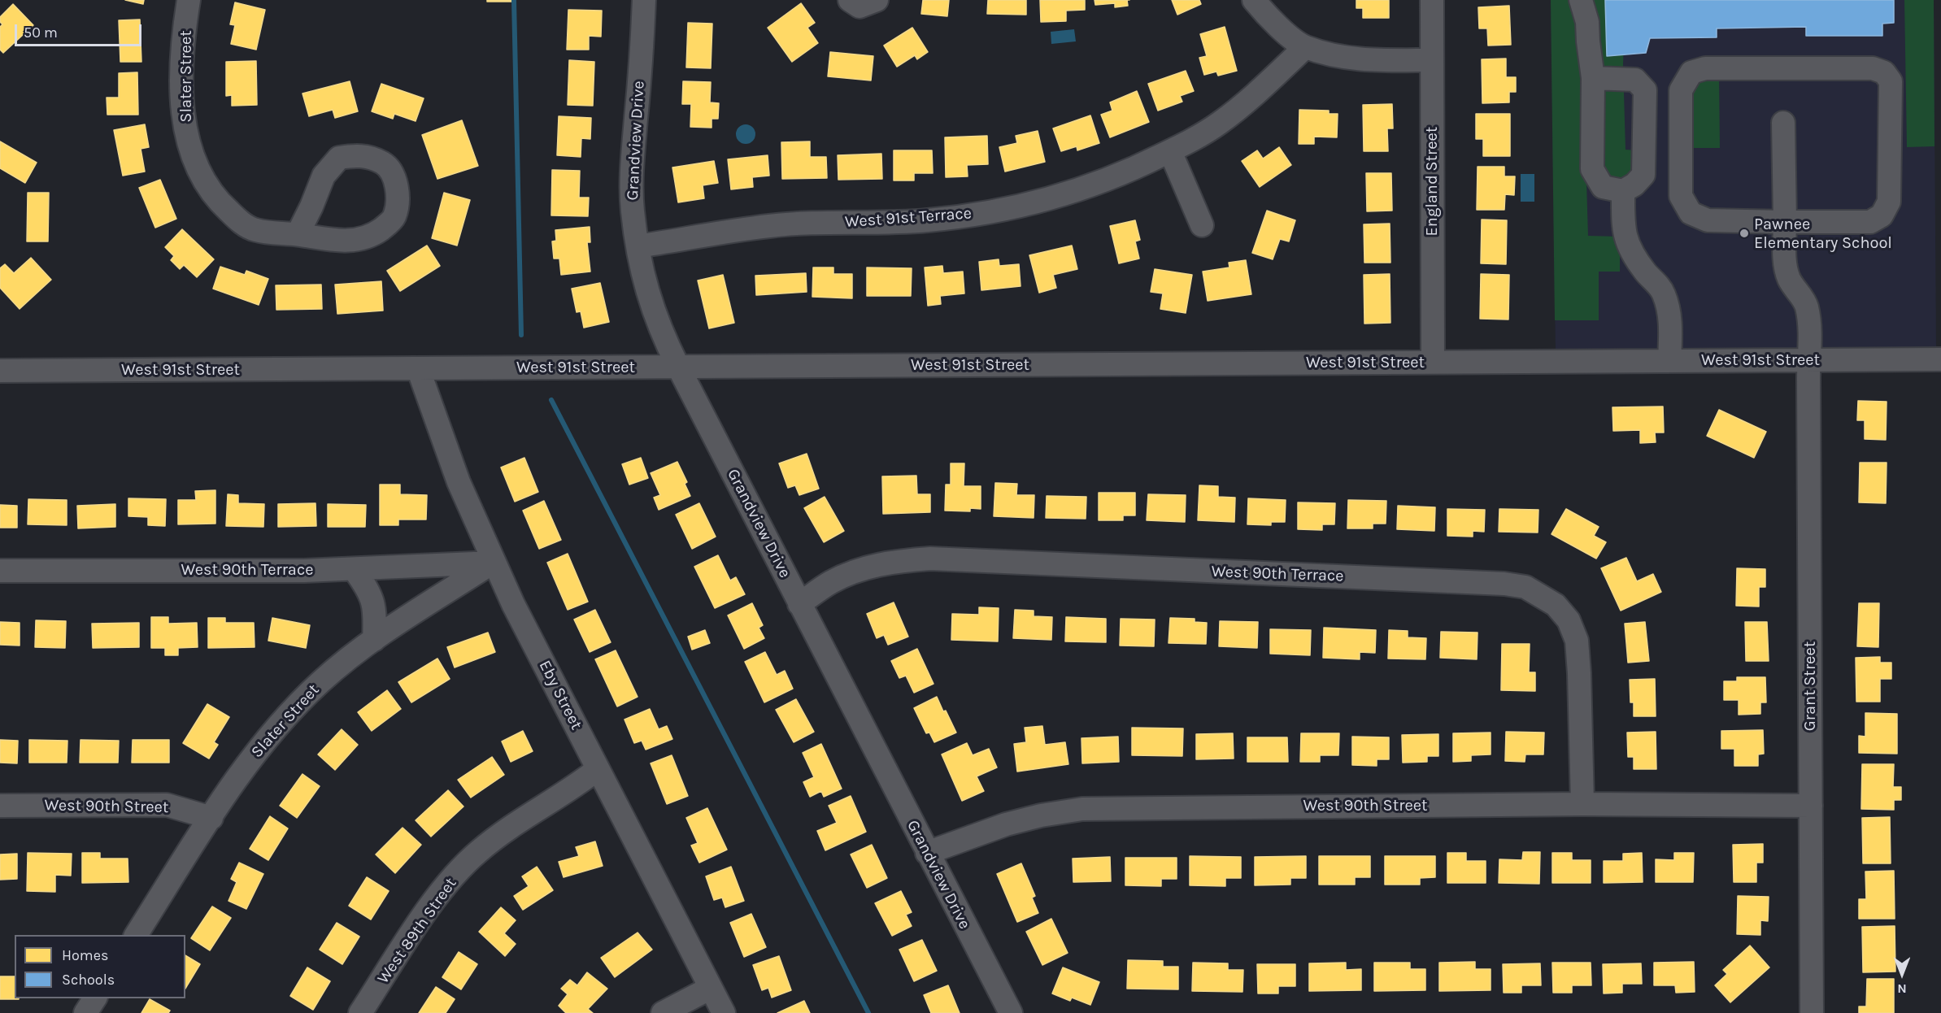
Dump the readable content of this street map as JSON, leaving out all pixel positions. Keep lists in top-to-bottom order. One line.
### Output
{"streets":{"street":["Slater Street","Grandview Drive","England Street","West 91st Terrace","West 91st Street","West 90th Terrace","Grant Street","Eby Street","West 90th Street","West 89th Street"]},"crossings":[["Slater Street","West 90th Terrace"],["Slater Street","Eby Street"],["Slater Street","West 90th Street"],["Grandview Drive","West 91st Terrace"],["Grandview Drive","West 91st Street"],["Grandview Drive","West 90th Terrace"],["Grandview Drive","West 90th Street"],["England Street","West 91st Street"],["West 91st Street","Grant Street"],["West 91st Street","Eby Street"],["West 90th Terrace","Eby Street"],["West 90th Terrace","West 90th Street"],["Grant Street","West 90th Street"],["Eby Street","West 89th Street"]],"places":["Pawnee Elementary School"],"legend":["Homes","Schools"],"scale_bar":"50 m","north":"bottom"}
